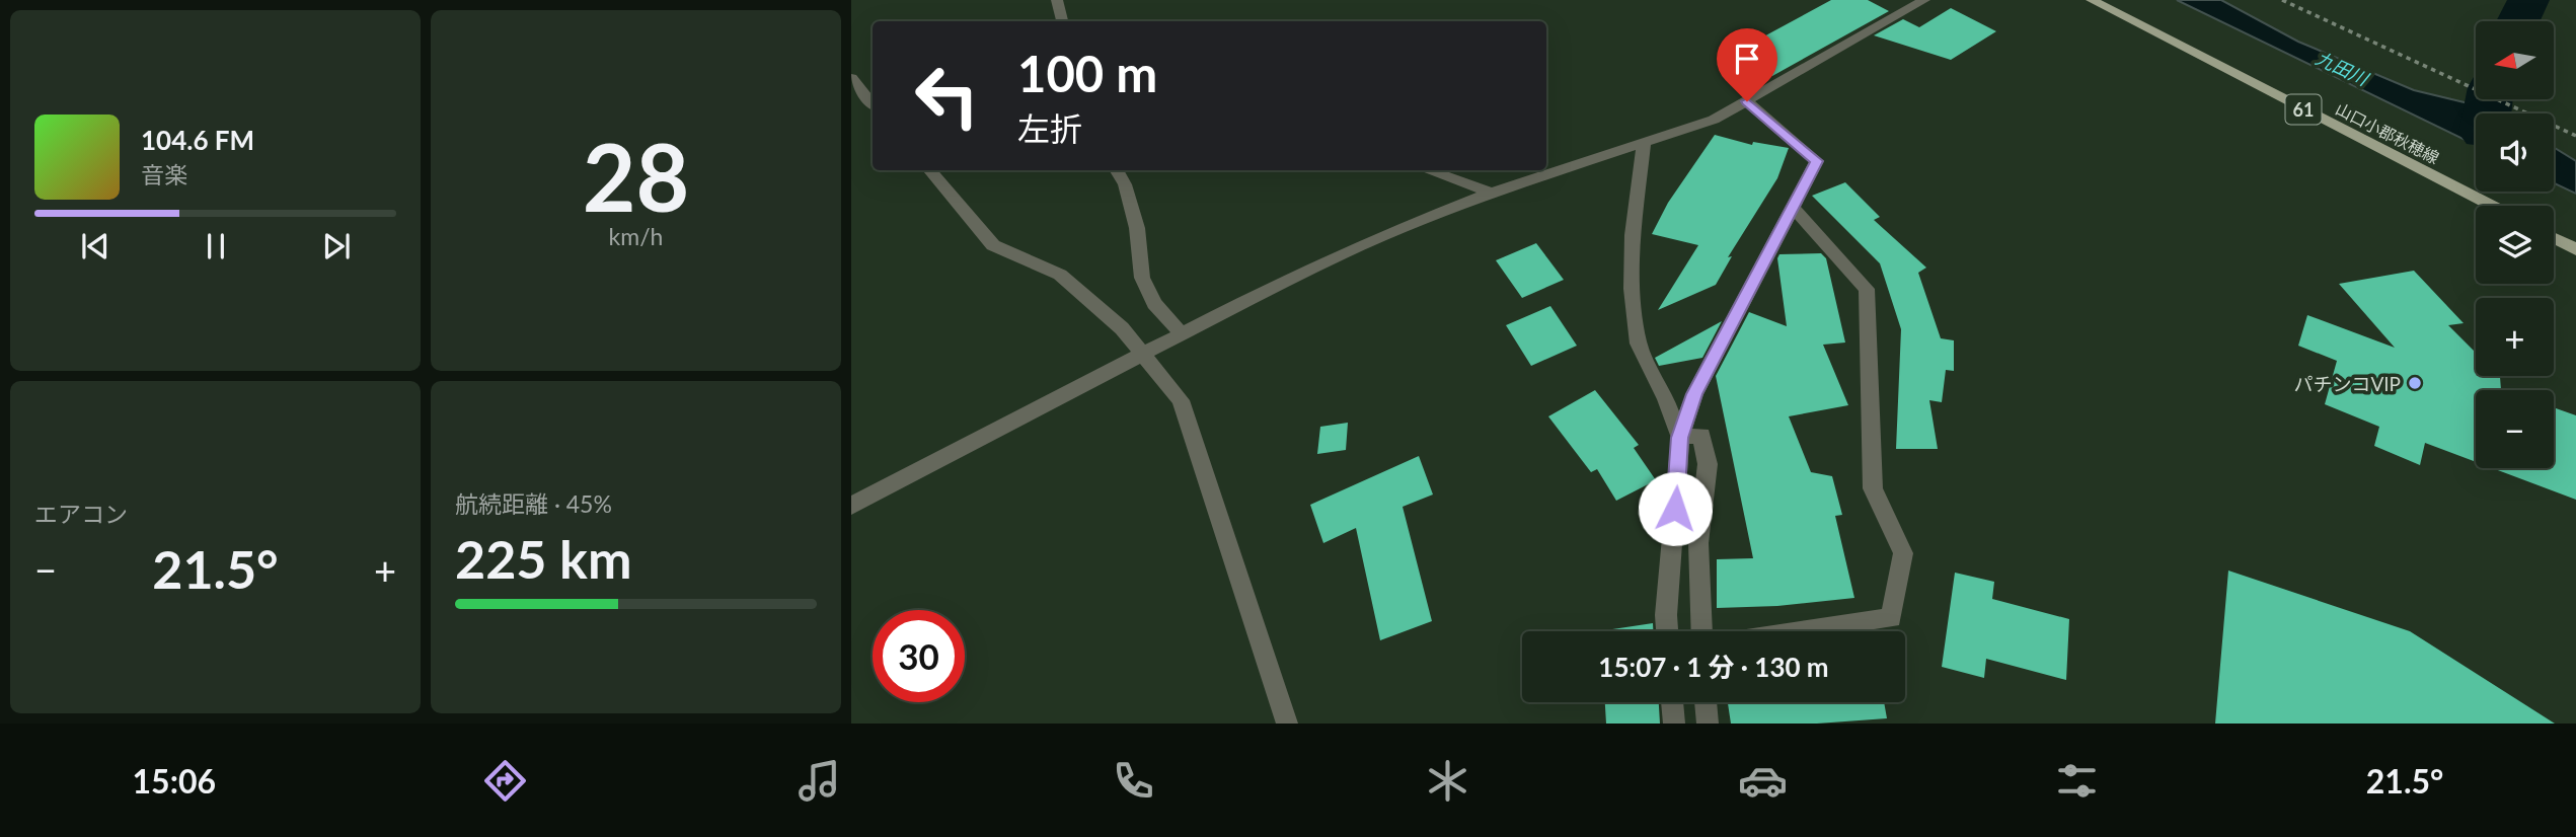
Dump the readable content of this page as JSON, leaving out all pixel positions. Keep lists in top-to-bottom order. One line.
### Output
{"streets":{"main road":["61","山口小郡秋穂線"]},"water":["九田川"],"places":["パチンコVIP"],"north":"left","page":{"tile":[["28","km/h"],"エアコン",["航続距離 · 45%","225 km"]],"map_buttons":["+","−"],"turn":["100 m","左折"],"song":["104.6 FM","音楽"],"heat":["−","21.5°","+"],"limit":"30","trip":"15:07 · 1 分 · 130 m","tabs":["15:06","21.5°"]}}
